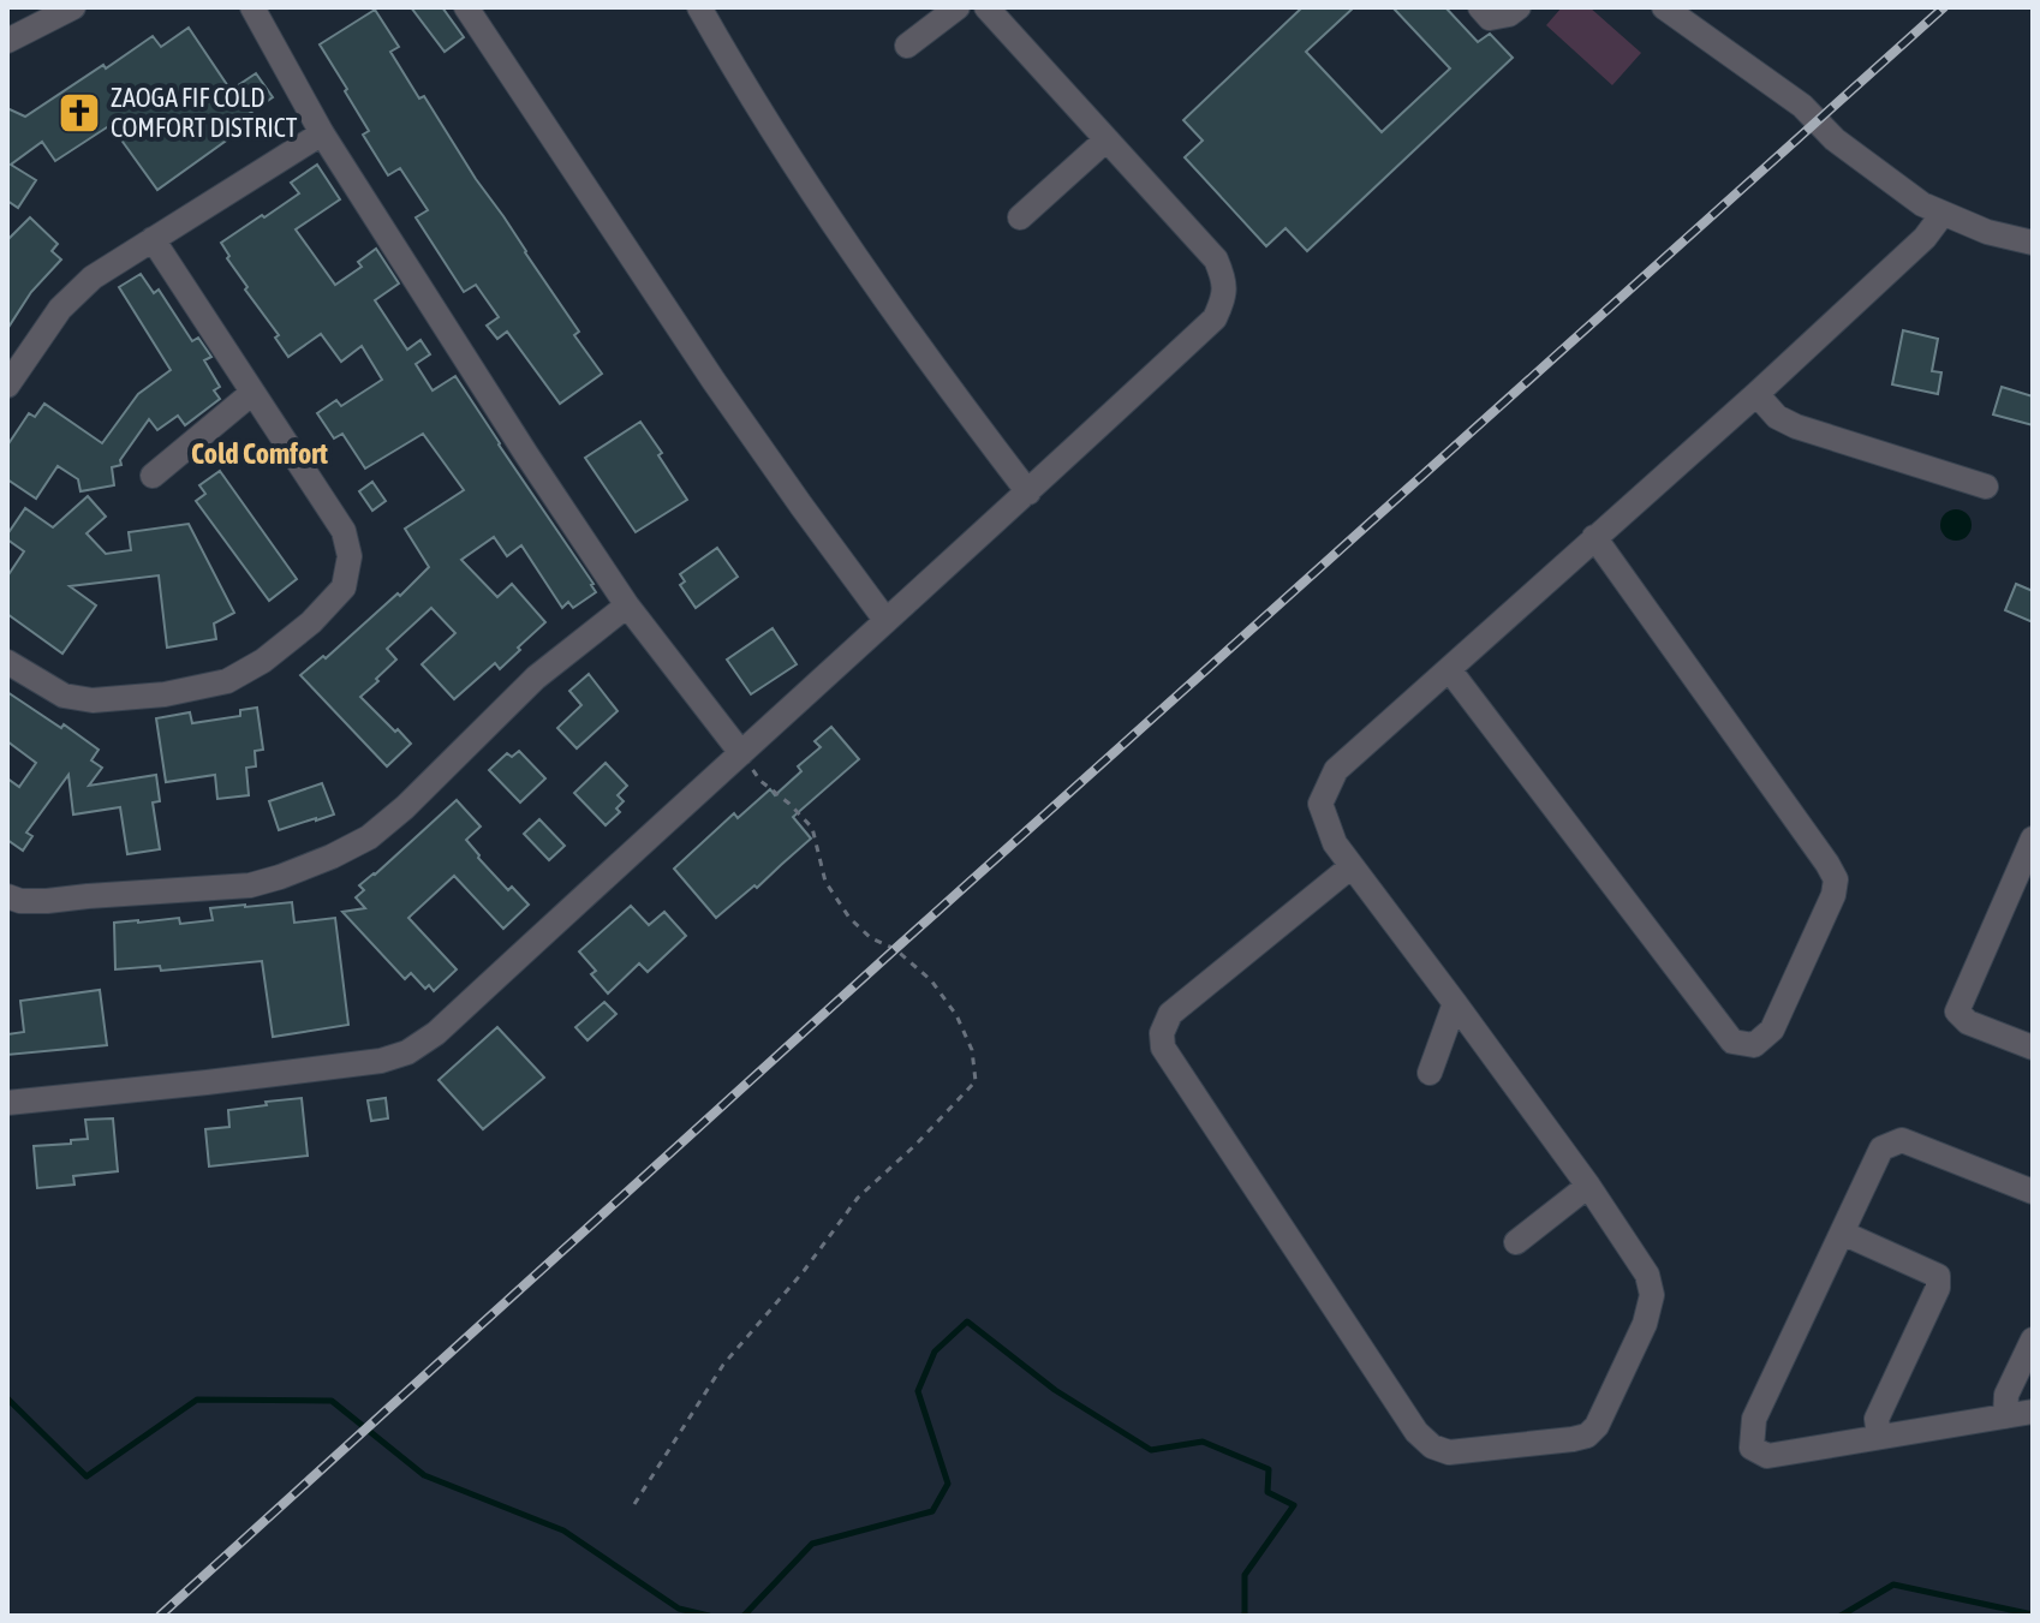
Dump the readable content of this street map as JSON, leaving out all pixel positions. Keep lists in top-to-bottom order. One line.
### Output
{"districts":["Cold Comfort"],"places":{"church":["ZAOGA FIF COLD COMFORT DISTRICT"]}}
